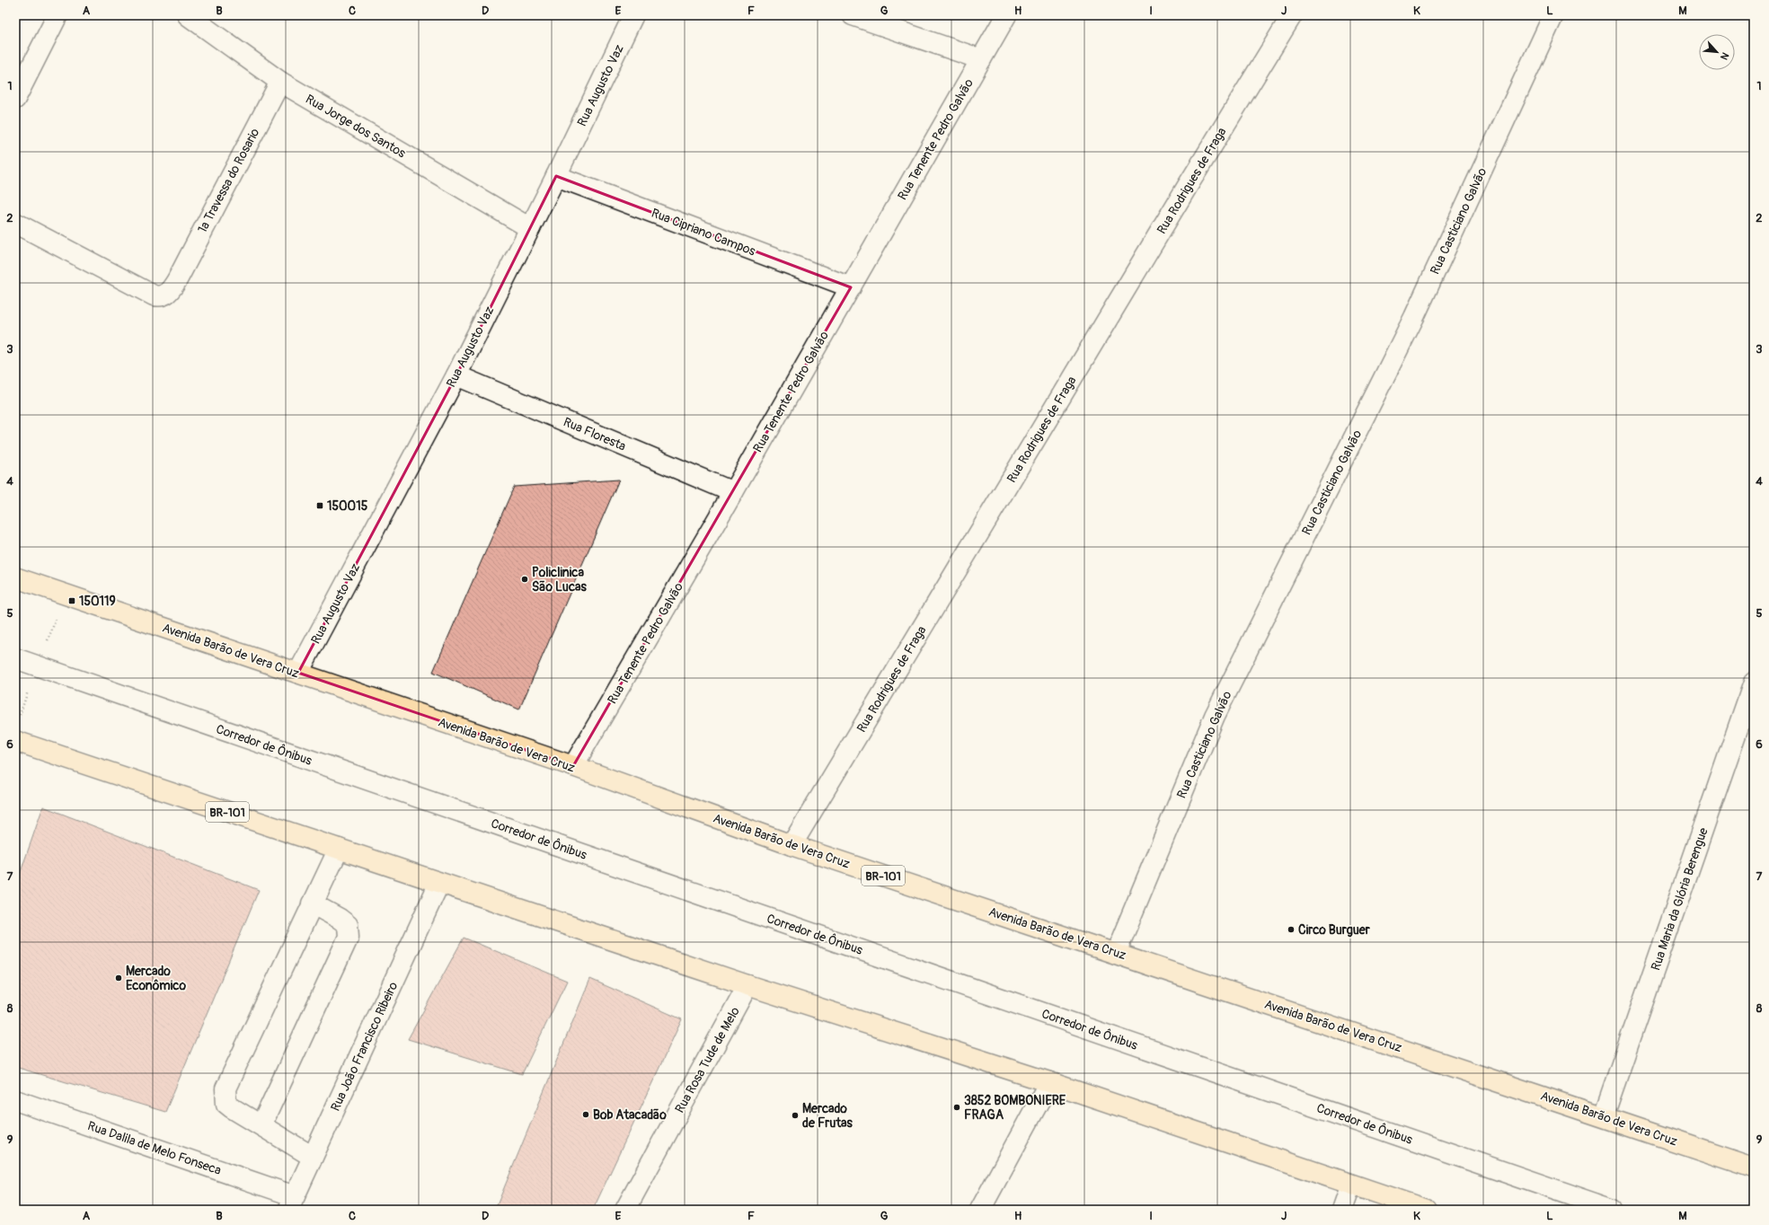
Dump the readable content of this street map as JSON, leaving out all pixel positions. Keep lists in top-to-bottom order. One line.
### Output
{"streets":{"highway":["Avenida Barão de Vera Cruz","BR-101"],"street":["Rua Augusto Vaz","Rua Jorge dos Santos","Rua Tenente Pedro Galvão","1ª Travessa do Rosario","Rua Rodrigues de Fraga","Rua Casticiano Galvão","Rua Cipriano Campos","Rua Floresta","Corredor de Ônibus","Rua Maria da Glória Berengue","Rua João Francisco Ribeiro","Rua Rosa Tude de Melo","Rua Dalila de Melo Fonseca"]},"crossings":[["Rua Augusto Vaz","Rua Jorge dos Santos"],["Rua Augusto Vaz","Rua Cipriano Campos"],["Rua Augusto Vaz","Rua Floresta"],["Rua Augusto Vaz","Avenida Barão de Vera Cruz"],["Rua Jorge dos Santos","1ª Travessa do Rosario"],["Rua Tenente Pedro Galvão","Rua Cipriano Campos"],["Rua Tenente Pedro Galvão","Rua Floresta"],["Rua Tenente Pedro Galvão","Avenida Barão de Vera Cruz"],["Rua Rodrigues de Fraga","Avenida Barão de Vera Cruz"],["Rua Casticiano Galvão","Avenida Barão de Vera Cruz"],["Avenida Barão de Vera Cruz","Rua Maria da Glória Berengue"],["BR-101","Rua João Francisco Ribeiro"],["BR-101","Rua Rosa Tude de Melo"],["Rua João Francisco Ribeiro","Rua Dalila de Melo Fonseca"]],"places":{"transit":["150015","150119"],"other":["Policlinica São Lucas","Circo Burguer","Mercado Econômico","3852 BOMBONIERE FRAGA","Bob Atacadão","Mercado de Frutas"]},"north":"bottom right","grid":{"columns":["A","B","C","D","E","F","G","H","I","J","K","L","M"],"rows":["1","2","3","4","5","6","7","8","9"]}}
